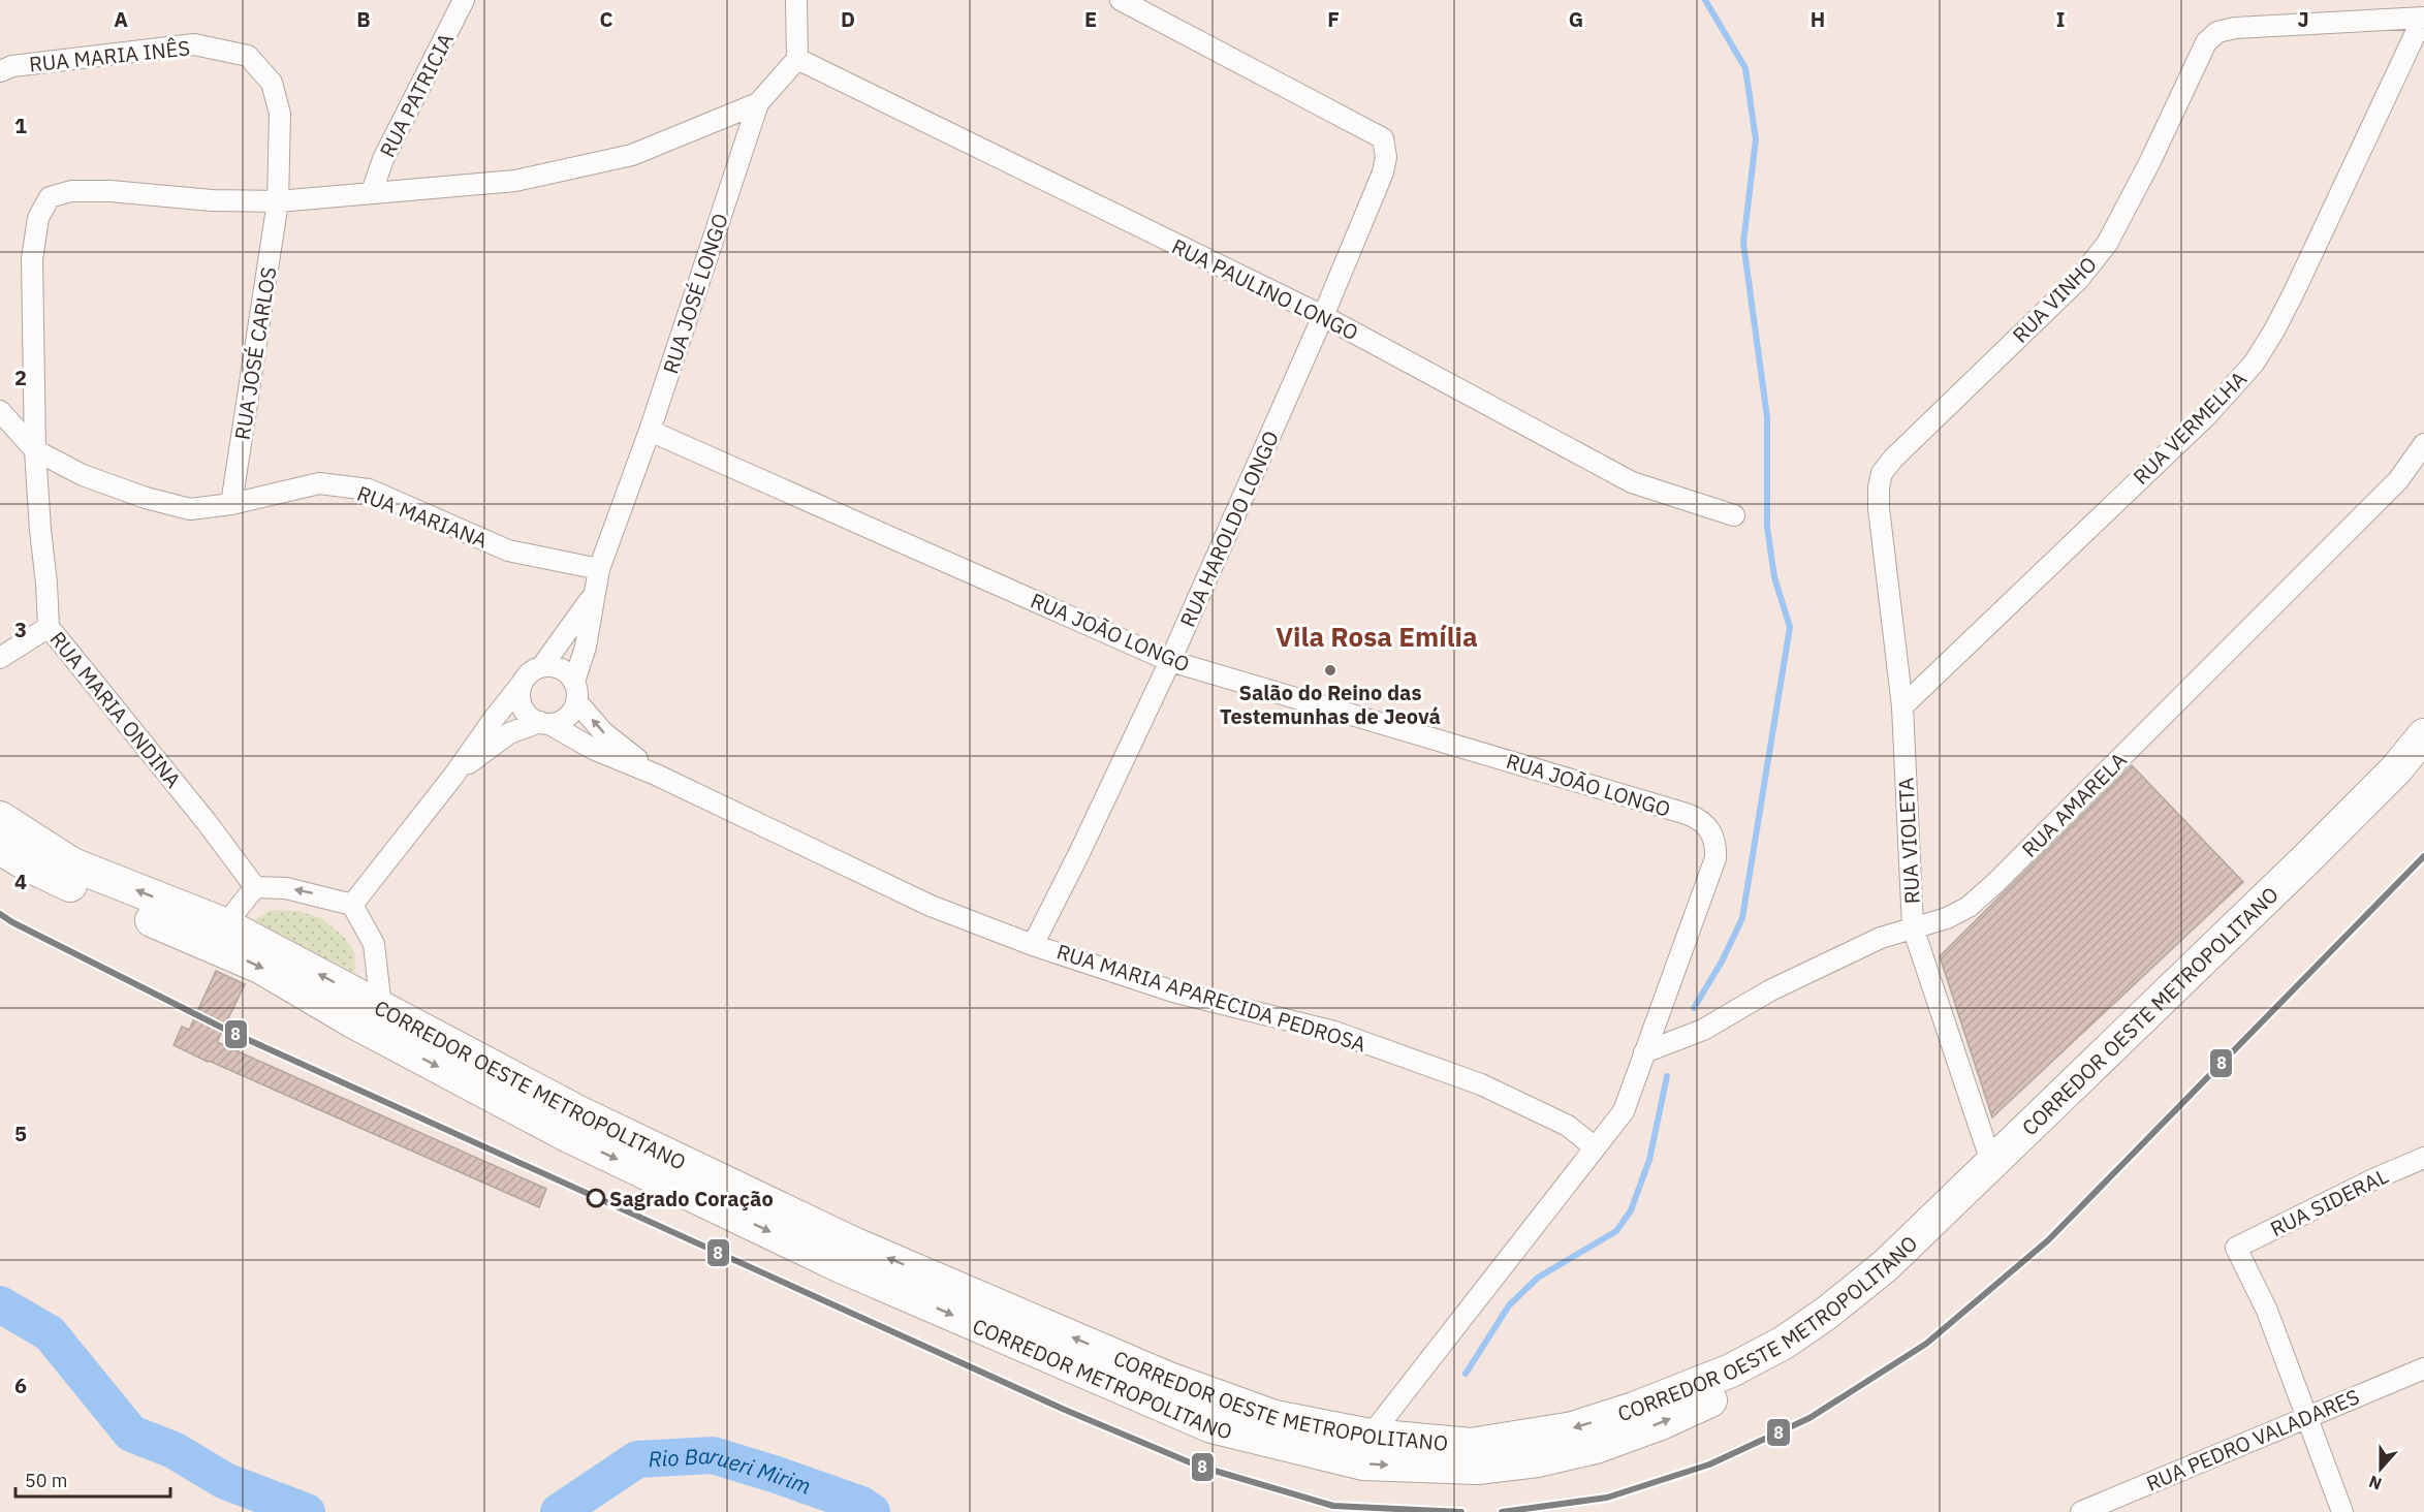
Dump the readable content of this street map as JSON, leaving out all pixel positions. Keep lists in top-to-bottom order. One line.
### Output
{"streets":{"main road":["CORREDOR OESTE METROPOLITANO","CORREDOR METROPOLITANO"],"street":["RUA MARIA INÊS","RUA PATRICIA","RUA PAULINO LONGO","RUA JOSÉ LONGO","RUA VINHO","RUA JOSÉ CARLOS","RUA VERMELHA","RUA MARIANA","RUA HAROLDO LONGO","RUA JOÃO LONGO","RUA MARIA ONDINA","RUA AMARELA","RUA VIOLETA","RUA MARIA APARECIDA PEDROSA","RUA SIDERAL","RUA PEDRO VALADARES"]},"crossings":[["RUA MARIA INÊS","RUA JOSÉ CARLOS"],["RUA MARIA INÊS","RUA MARIA ONDINA"],["RUA PAULINO LONGO","RUA JOSÉ LONGO"],["RUA PAULINO LONGO","RUA HAROLDO LONGO"],["RUA JOSÉ LONGO","RUA MARIANA"],["RUA JOSÉ LONGO","RUA JOÃO LONGO"],["RUA JOSÉ LONGO","RUA MARIA APARECIDA PEDROSA"],["RUA VINHO","RUA VERMELHA"],["RUA VINHO","RUA VIOLETA"],["RUA JOSÉ CARLOS","RUA MARIANA"],["RUA JOSÉ CARLOS","RUA MARIA ONDINA"],["RUA VERMELHA","RUA VIOLETA"],["RUA MARIANA","RUA MARIA ONDINA"],["RUA HAROLDO LONGO","RUA JOÃO LONGO"],["RUA HAROLDO LONGO","RUA MARIA APARECIDA PEDROSA"],["RUA JOÃO LONGO","RUA AMARELA"],["RUA AMARELA","RUA VIOLETA"],["RUA VIOLETA","CORREDOR OESTE METROPOLITANO"],["CORREDOR OESTE METROPOLITANO","CORREDOR METROPOLITANO"],["RUA SIDERAL","RUA PEDRO VALADARES"]],"one_way":["CORREDOR OESTE METROPOLITANO","CORREDOR METROPOLITANO"],"districts":["Vila Rosa Emília"],"water":["Rio Barueri Mirim"],"places":["Salão do Reino das Testemunhas de Jeová","Sagrado Coração"],"lines":["transit line 8"],"scale_bar":"50 m","north":"bottom","grid":{"columns":["A","B","C","D","E","F","G","H","I","J"],"rows":["1","2","3","4","5","6"]}}
